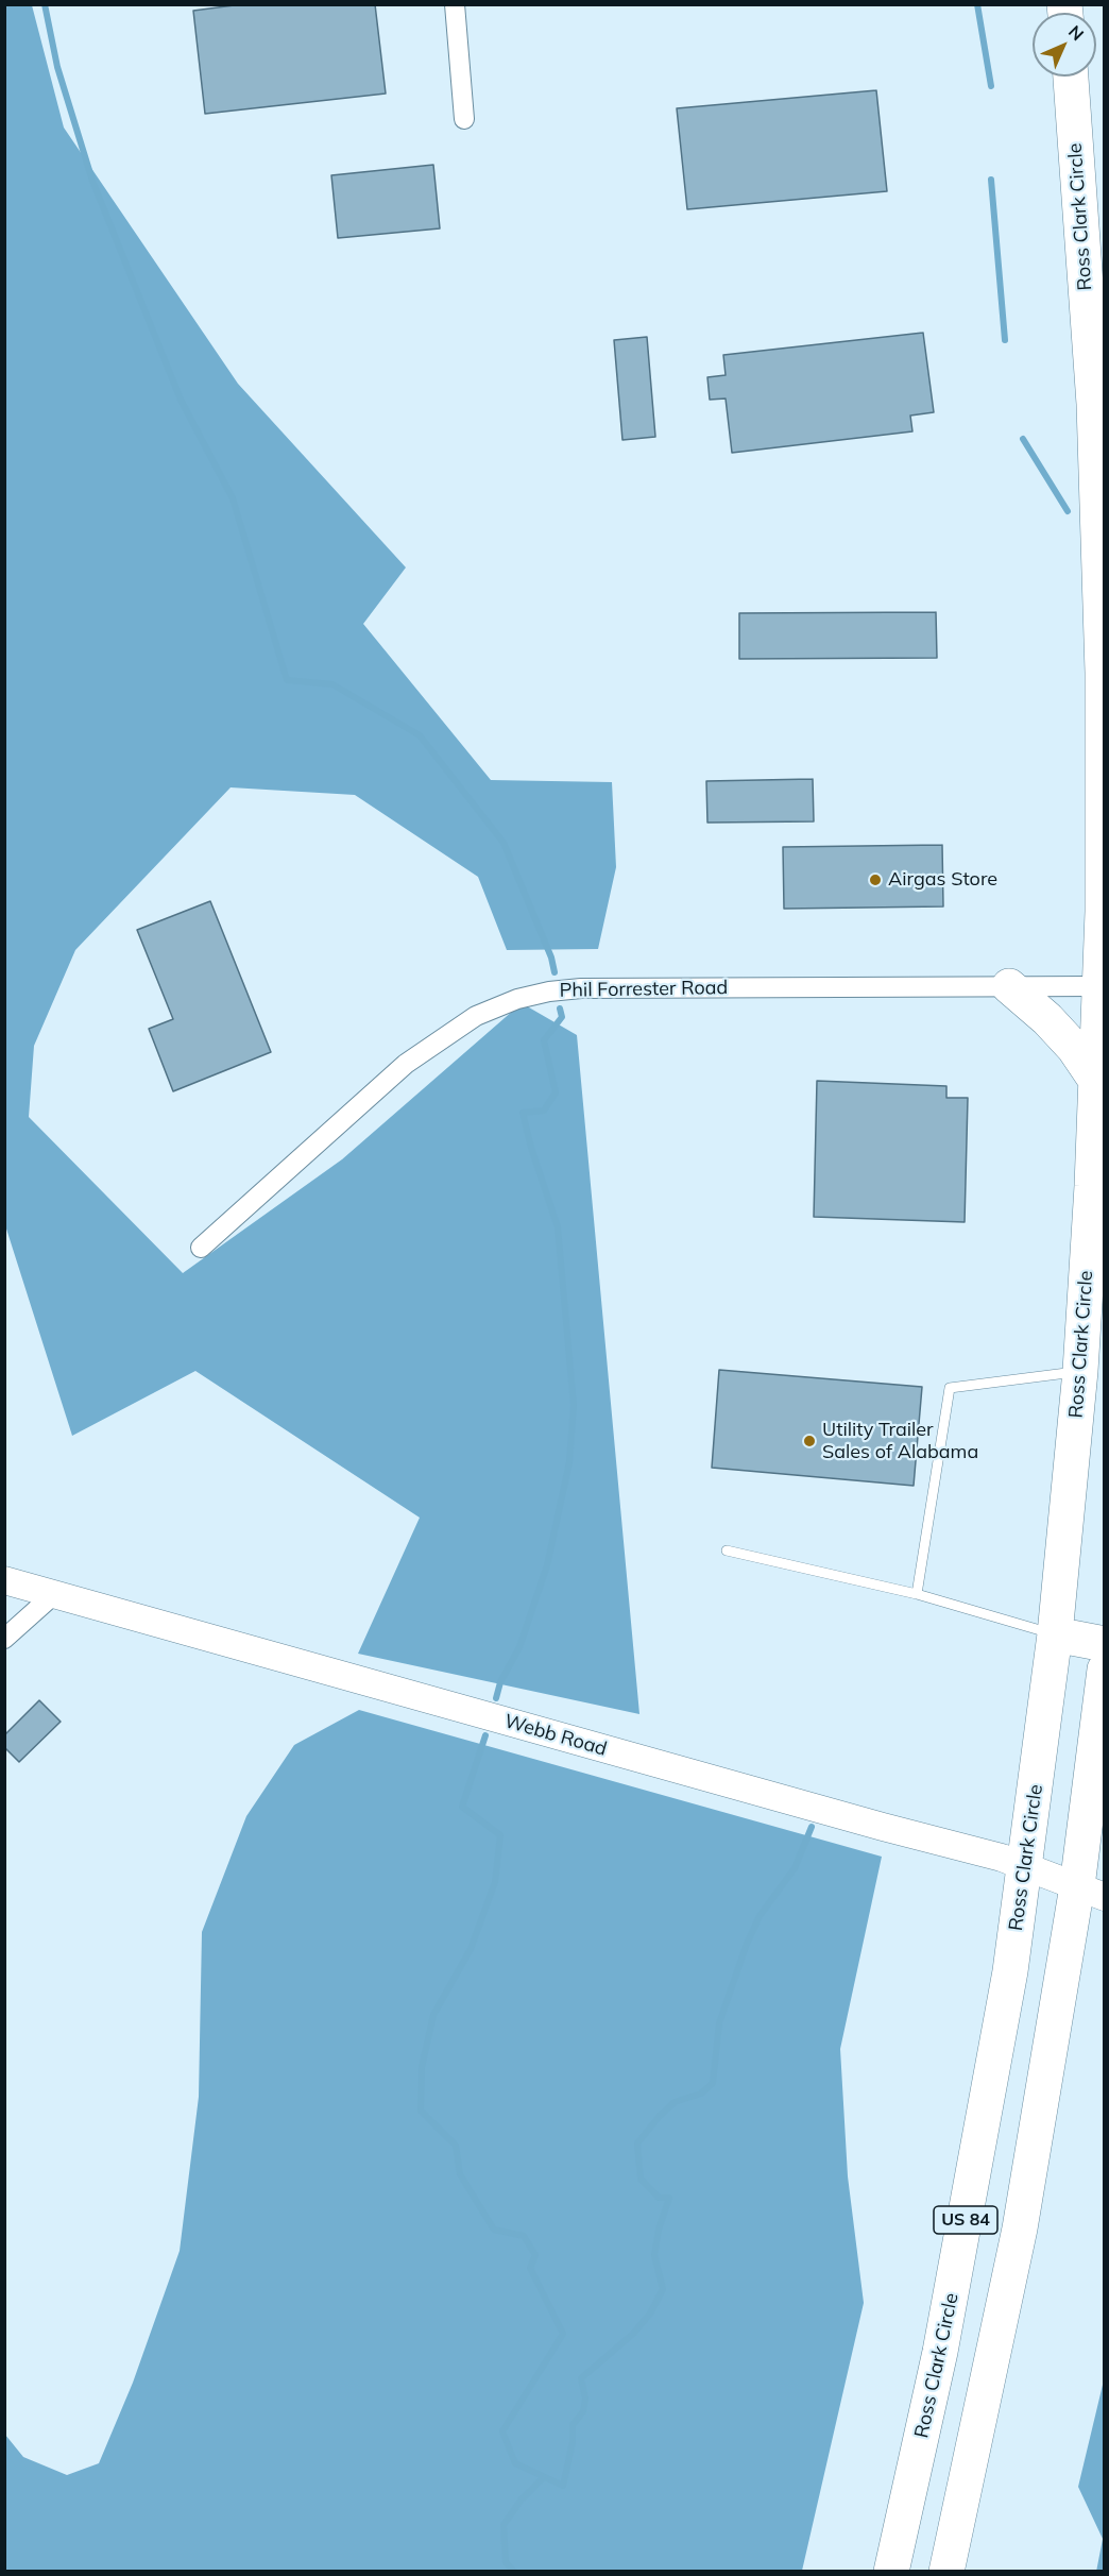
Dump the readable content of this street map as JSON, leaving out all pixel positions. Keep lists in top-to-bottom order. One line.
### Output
{"streets":{"highway":["Ross Clark Circle","US 84"],"street":["Phil Forrester Road","Webb Road"]},"crossings":[["Ross Clark Circle","Phil Forrester Road"],["Ross Clark Circle","Webb Road"],["Webb Road","US 84"]],"places":["Airgas Store","Utility Trailer Sales of Alabama"],"north":"top right"}
